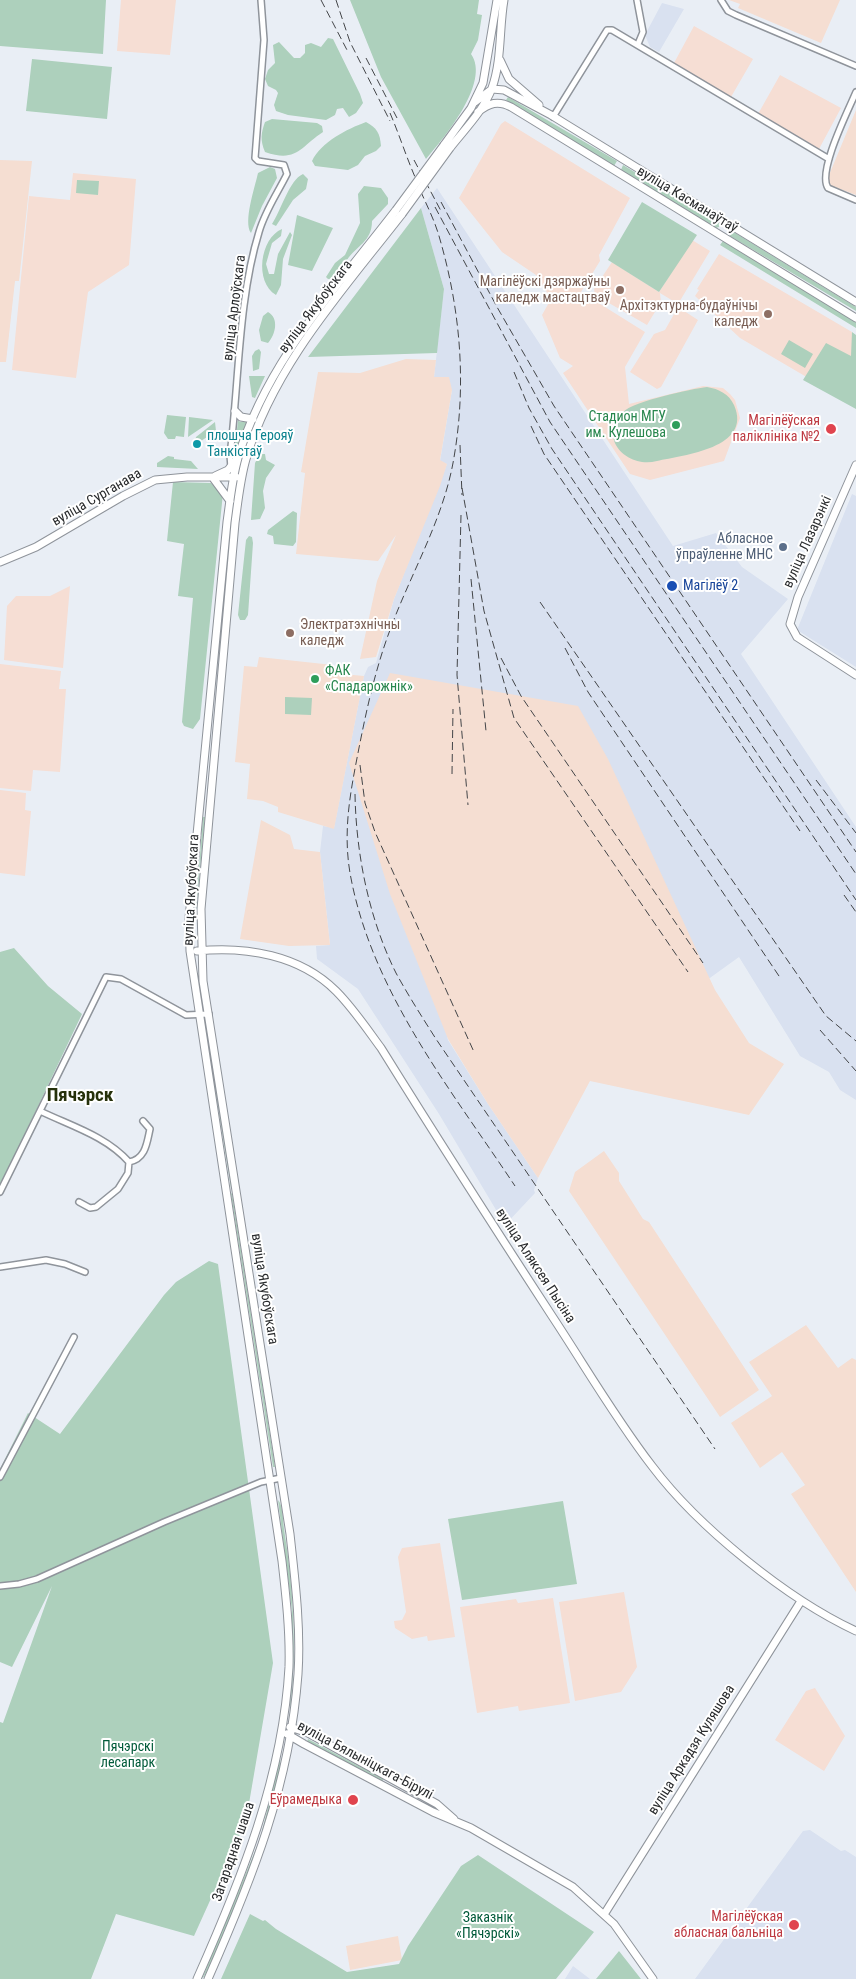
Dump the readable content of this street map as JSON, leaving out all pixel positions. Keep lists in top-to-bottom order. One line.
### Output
{"streets":{"main road":["вуліца Касманаўтаў","вуліца Якубоўскага","вуліца Сурганава","вуліца Лазарэнкі","вуліца Аляксея Пысіна","вуліца Аркадзя Куляшова","вуліца Бялыніцкага-Бірулі","Загарадная шаша"],"street":["вуліца Арлоўскага"]},"crossings":[["вуліца Якубоўскага","вуліца Сурганава"],["вуліца Якубоўскага","вуліца Аляксея Пысіна"],["вуліца Якубоўскага","вуліца Бялыніцкага-Бірулі"],["вуліца Якубоўскага","Загарадная шаша"],["вуліца Аляксея Пысіна","вуліца Аркадзя Куляшова"],["вуліца Аркадзя Куляшова","вуліца Бялыніцкага-Бірулі"],["вуліца Бялыніцкага-Бірулі","Загарадная шаша"]],"districts":["Пячэрск"],"parks":["Пячэрскі лесапарк","Заказнік «Пячэрскі»"],"places":["Магілёўскі дзяржаўны каледж мастацтваў","Архітэктурна-будаўнічы каледж","Стадион МГУ им. Кулешова","Магілёўская паліклініка №2","плошча Герояў Танкістаў","Абласное ўпраўленне МНС","Магілёў 2","Электратэхнічны каледж","ФАК «Спадарожнік»","Еўрамедыка","Магілёўская абласная бальніца"]}
